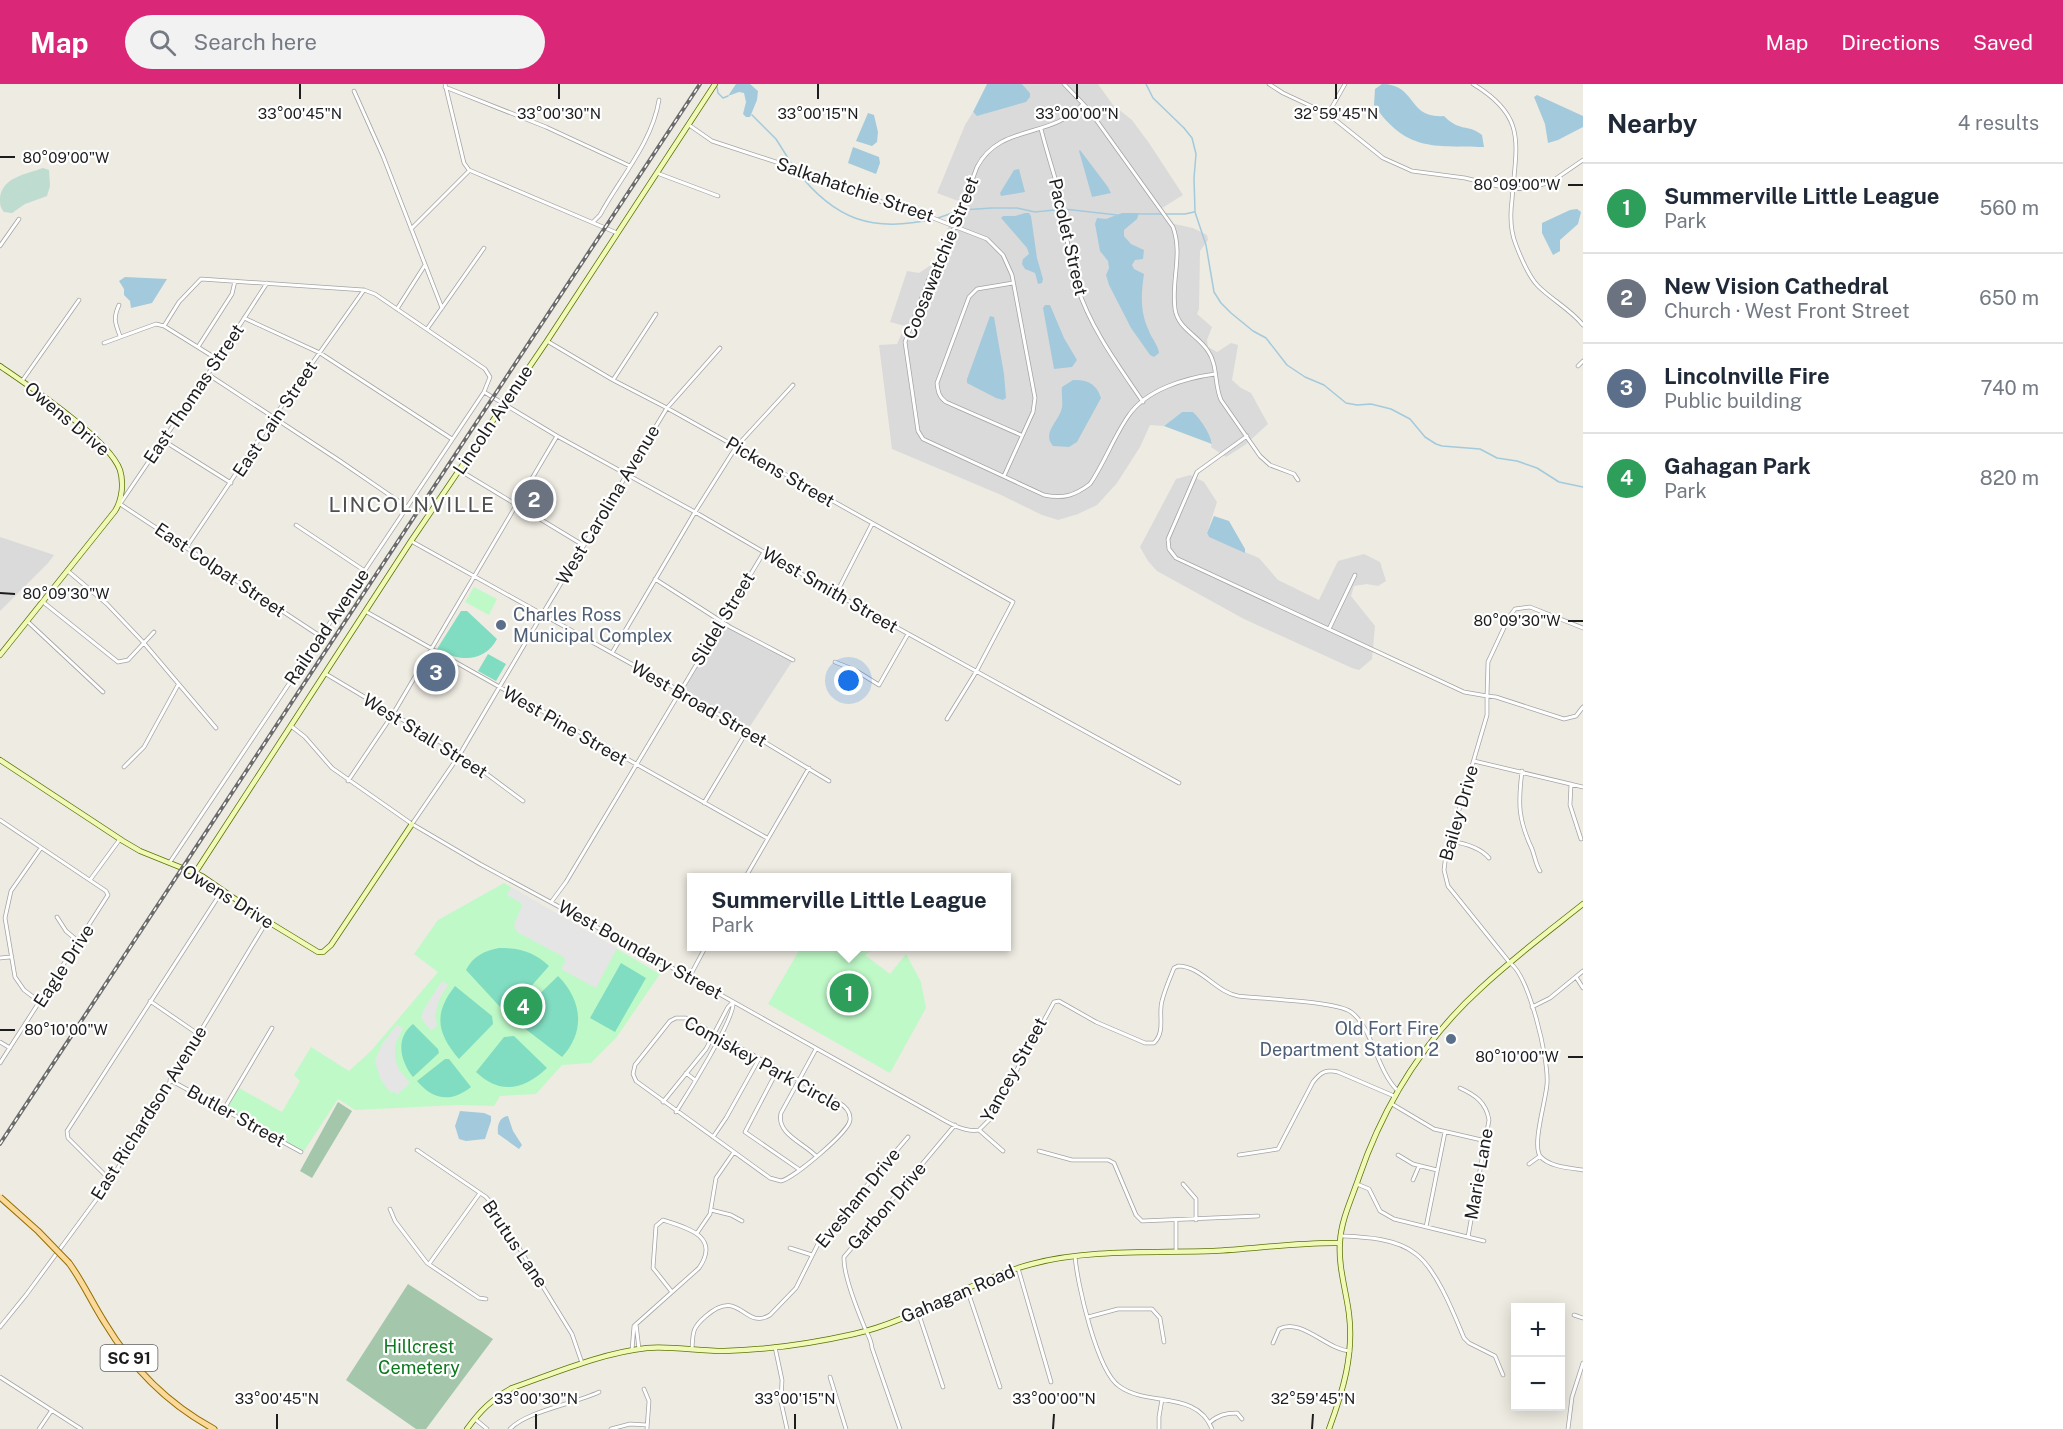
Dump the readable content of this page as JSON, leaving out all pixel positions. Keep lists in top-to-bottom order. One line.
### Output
{"streets":{"main road":["SC 91"],"street":["Salkahatchie Street","Pacolet Street","Coosawatchie Street","East Thomas Street","Owens Drive","East Cain Street","Lincoln Avenue","Pickens Street","West Carolina Avenue","East Colpat Street","West Smith Street","Slidel Street","Railroad Avenue","West Broad Street","West Pine Street","West Stall Street","Bailey Drive","West Boundary Street","Eagle Drive","Comiskey Park Circle","Yancey Street","East Richardson Avenue","Butler Street","Marie Lane","Evesham Drive","Garbon Drive","Brutus Lane","Gahagan Road"]},"crossings":[["Salkahatchie Street","Coosawatchie Street"],["Salkahatchie Street","Lincoln Avenue"],["Pacolet Street","Coosawatchie Street"],["East Thomas Street","Owens Drive"],["East Thomas Street","East Colpat Street"],["Owens Drive","Lincoln Avenue"],["Owens Drive","West Carolina Avenue"],["Owens Drive","East Colpat Street"],["Owens Drive","Railroad Avenue"],["Owens Drive","West Boundary Street"],["Owens Drive","East Richardson Avenue"],["East Cain Street","East Colpat Street"],["Lincoln Avenue","Pickens Street"],["Lincoln Avenue","West Smith Street"],["Lincoln Avenue","West Broad Street"],["Lincoln Avenue","West Pine Street"],["Lincoln Avenue","West Stall Street"],["Lincoln Avenue","West Boundary Street"],["Pickens Street","West Carolina Avenue"],["Pickens Street","West Smith Street"],["West Carolina Avenue","West Smith Street"],["West Carolina Avenue","West Broad Street"],["West Carolina Avenue","West Pine Street"],["West Carolina Avenue","West Stall Street"],["West Carolina Avenue","West Boundary Street"],["East Colpat Street","Railroad Avenue"],["West Smith Street","Slidel Street"],["West Smith Street","Railroad Avenue"],["Slidel Street","West Broad Street"],["Slidel Street","West Pine Street"],["Slidel Street","West Boundary Street"],["West Boundary Street","Yancey Street"],["West Boundary Street","Garbon Drive"],["East Richardson Avenue","Butler Street"],["Evesham Drive","Gahagan Road"],["Garbon Drive","Gahagan Road"],["Brutus Lane","Gahagan Road"]],"districts":["LINCOLNVILLE"],"parks":["Hillcrest Cemetery"],"places":["Charles Ross Municipal Complex","Old Fort Fire Department Station 2"],"page":{"header":"Map","search":"Search here","nav":["Map","Directions","Saved"],"heading":["Nearby","4 results"],"list":[{"mark":"1","name":"Summerville Little League","note":"Park","value":"560 m"},{"mark":"2","name":"New Vision Cathedral","note":"Church · West Front Street","value":"650 m"},{"mark":"3","name":"Lincolnville Fire","note":"Public building","value":"740 m"},{"mark":"4","name":"Gahagan Park","note":"Park","value":"820 m"}],"pins":["2","3","1","4"],"popup":["Summerville Little League","Park"],"map_buttons":["+","−"]},"coordinates":["33°00'45\"N","33°00'30\"N","33°00'15\"N","33°00'00\"N","32°59'45\"N","80°09'00\"W","80°09'30\"W","80°10'00\"W"]}
